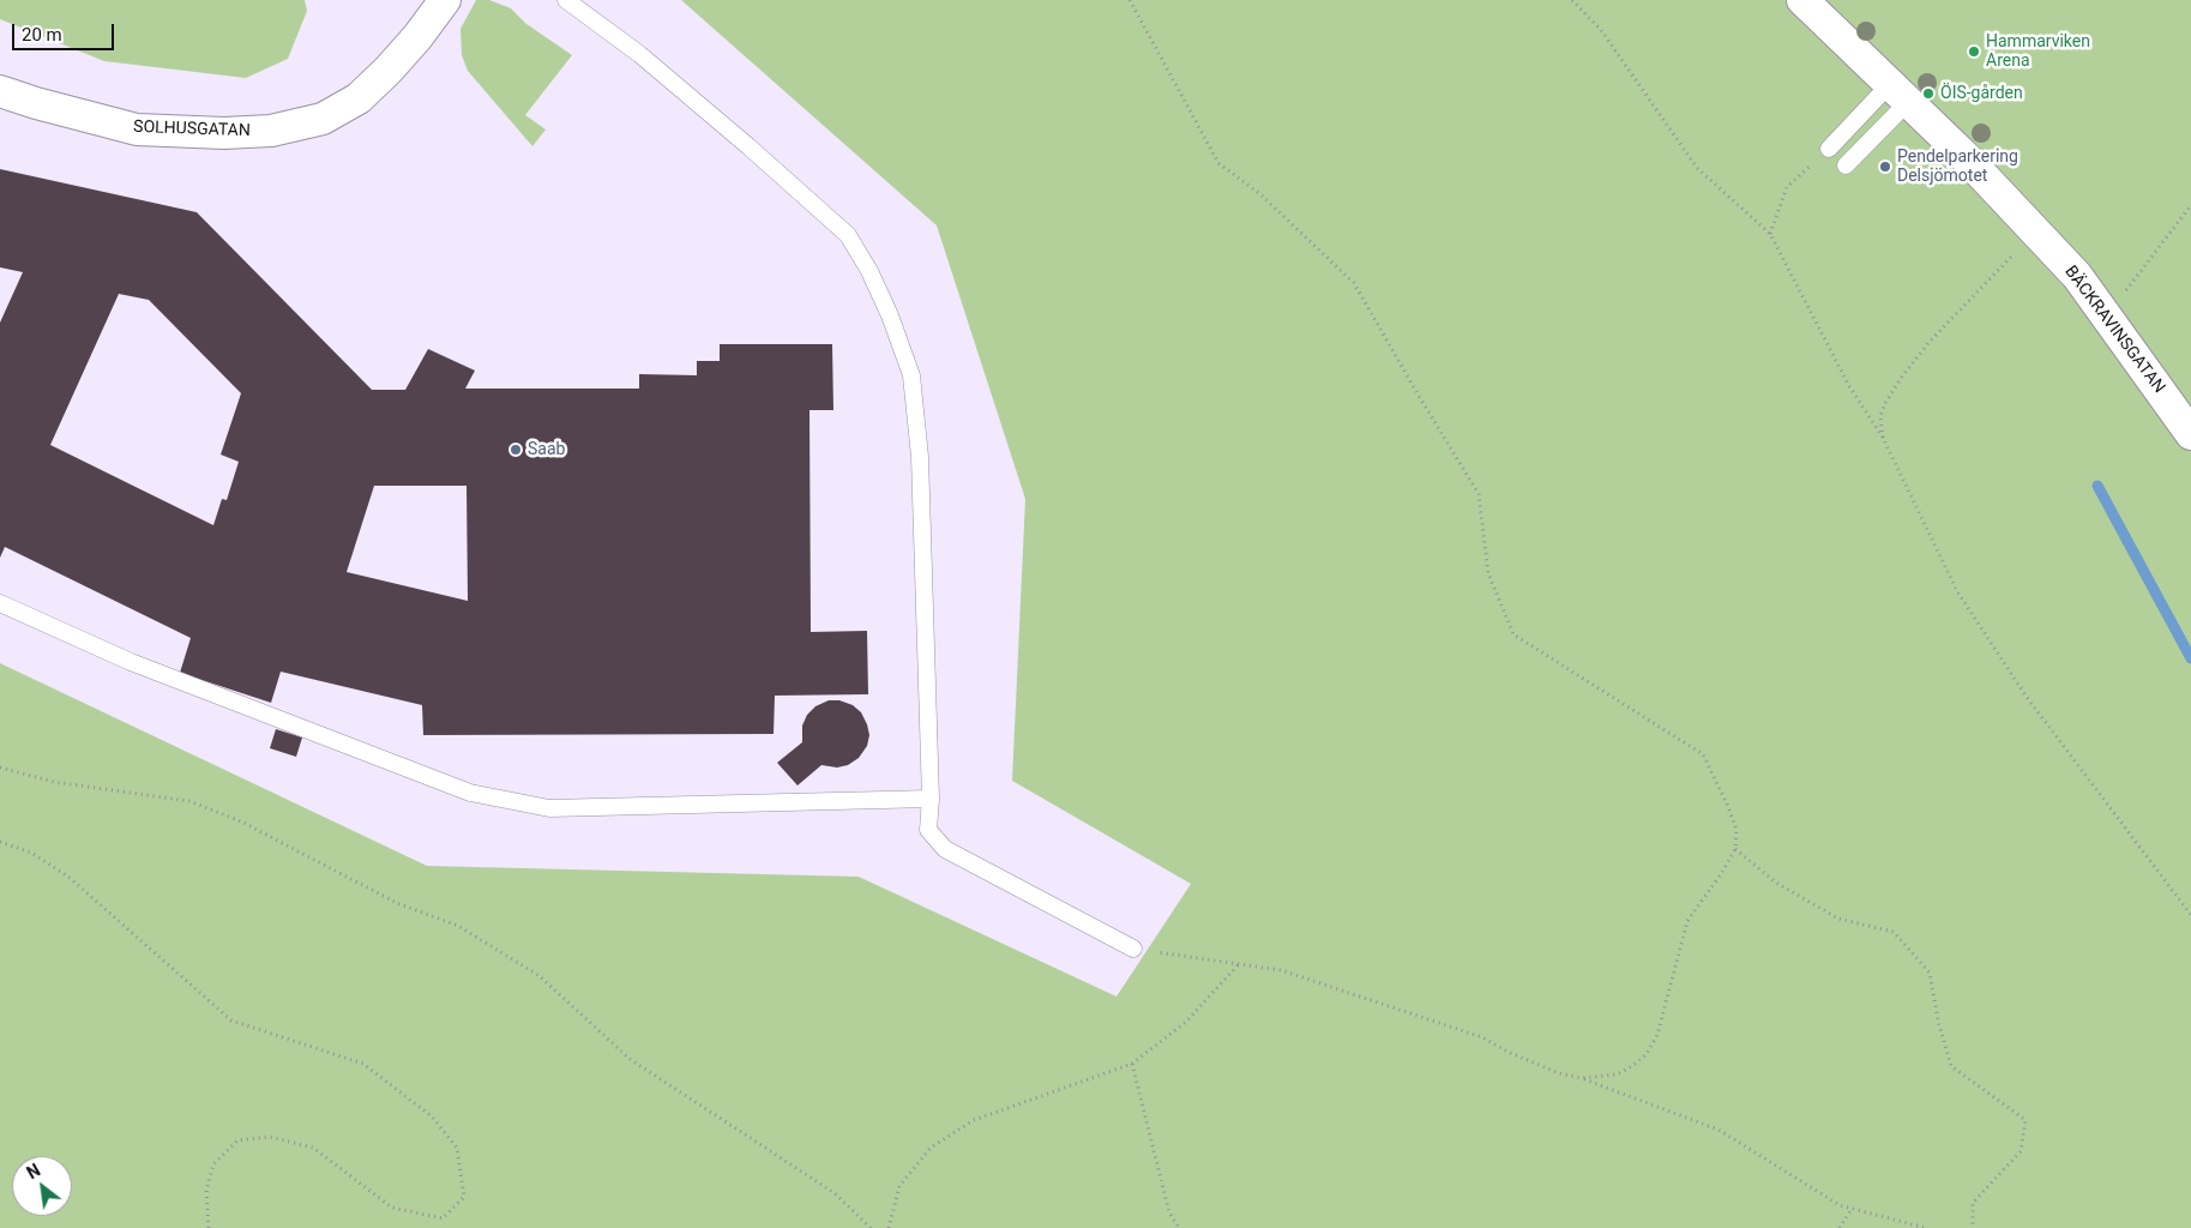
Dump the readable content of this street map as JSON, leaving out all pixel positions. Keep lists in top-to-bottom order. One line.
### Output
{"streets":{"street":["SOLHUSGATAN","BÄCKRAVINSGATAN"]},"places":["Hammarviken Arena","ÖIS-gården","Pendelparkering Delsjömotet","Saab"],"scale_bar":"20 m","north":"top left"}
